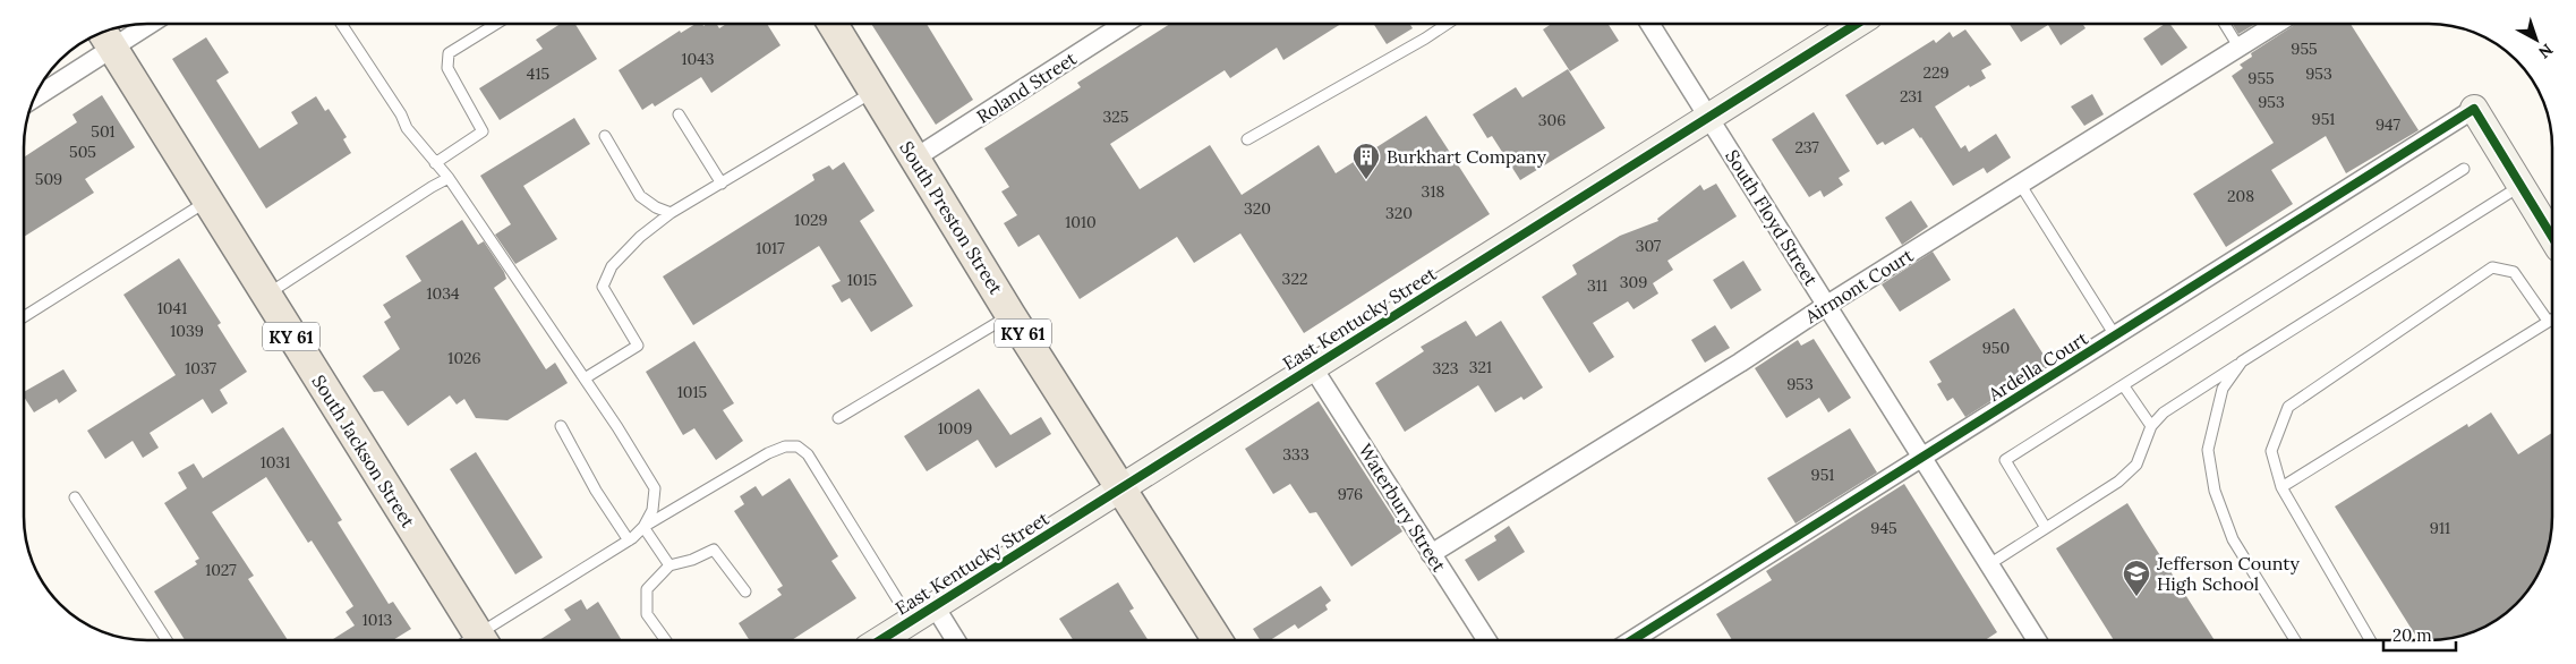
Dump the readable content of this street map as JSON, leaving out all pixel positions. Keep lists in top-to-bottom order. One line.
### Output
{"streets":{"main road":["South Preston Street","KY 61","South Jackson Street"],"street":["Roland Street","South Floyd Street","Airmont Court","East Kentucky Street","Ardella Court","Waterbury Street"]},"crossings":[["Roland Street","South Preston Street"],["South Preston Street","East Kentucky Street"],["South Floyd Street","Airmont Court"],["South Floyd Street","East Kentucky Street"],["South Floyd Street","Ardella Court"],["Airmont Court","Waterbury Street"],["East Kentucky Street","Waterbury Street"]],"places":{"building":["Burkhart Company"],"school or university":["Jefferson County High School"]},"house_numbers":["955","1043","229","415","953","955","231","953","325","951","306","947","501","237","505","509","318","208","320","320","1029","1010","307","1017","322","1015","309","311","1034","1041","1039","950","1026","321","1037","323","953","1015","1009","333","1031","951","976","945","911","1027","1013"],"scale_bar":"20 m","north":"bottom right"}
